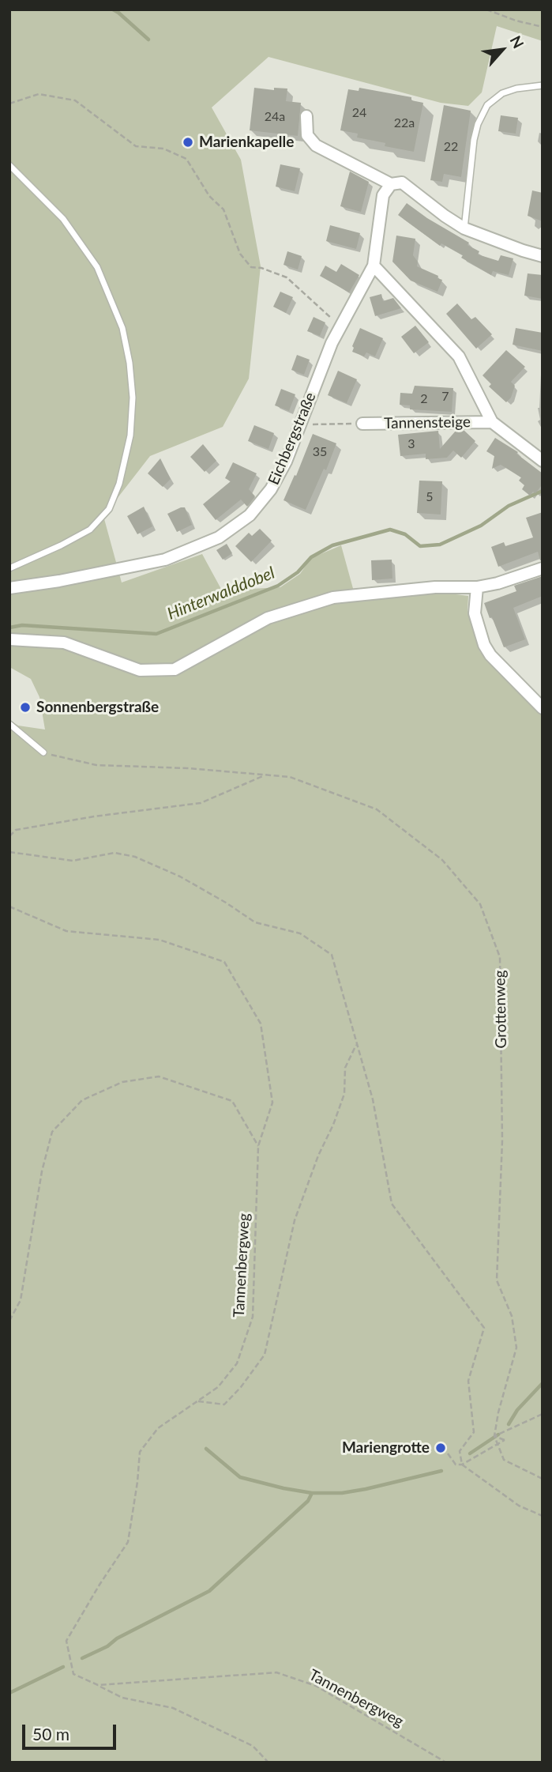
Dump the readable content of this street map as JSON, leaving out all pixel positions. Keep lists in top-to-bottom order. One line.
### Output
{"streets":{"street":["Tannensteige","Eichbergstraße"],"path":["Grottenweg","Tannenbergweg"]},"water":["Hinterwalddobel"],"places":["Marienkapelle","Sonnenbergstraße","Mariengrotte"],"house_numbers":["24","24a","22a","22","7","2","3","35","5"],"scale_bar":"50 m","north":"top right"}
